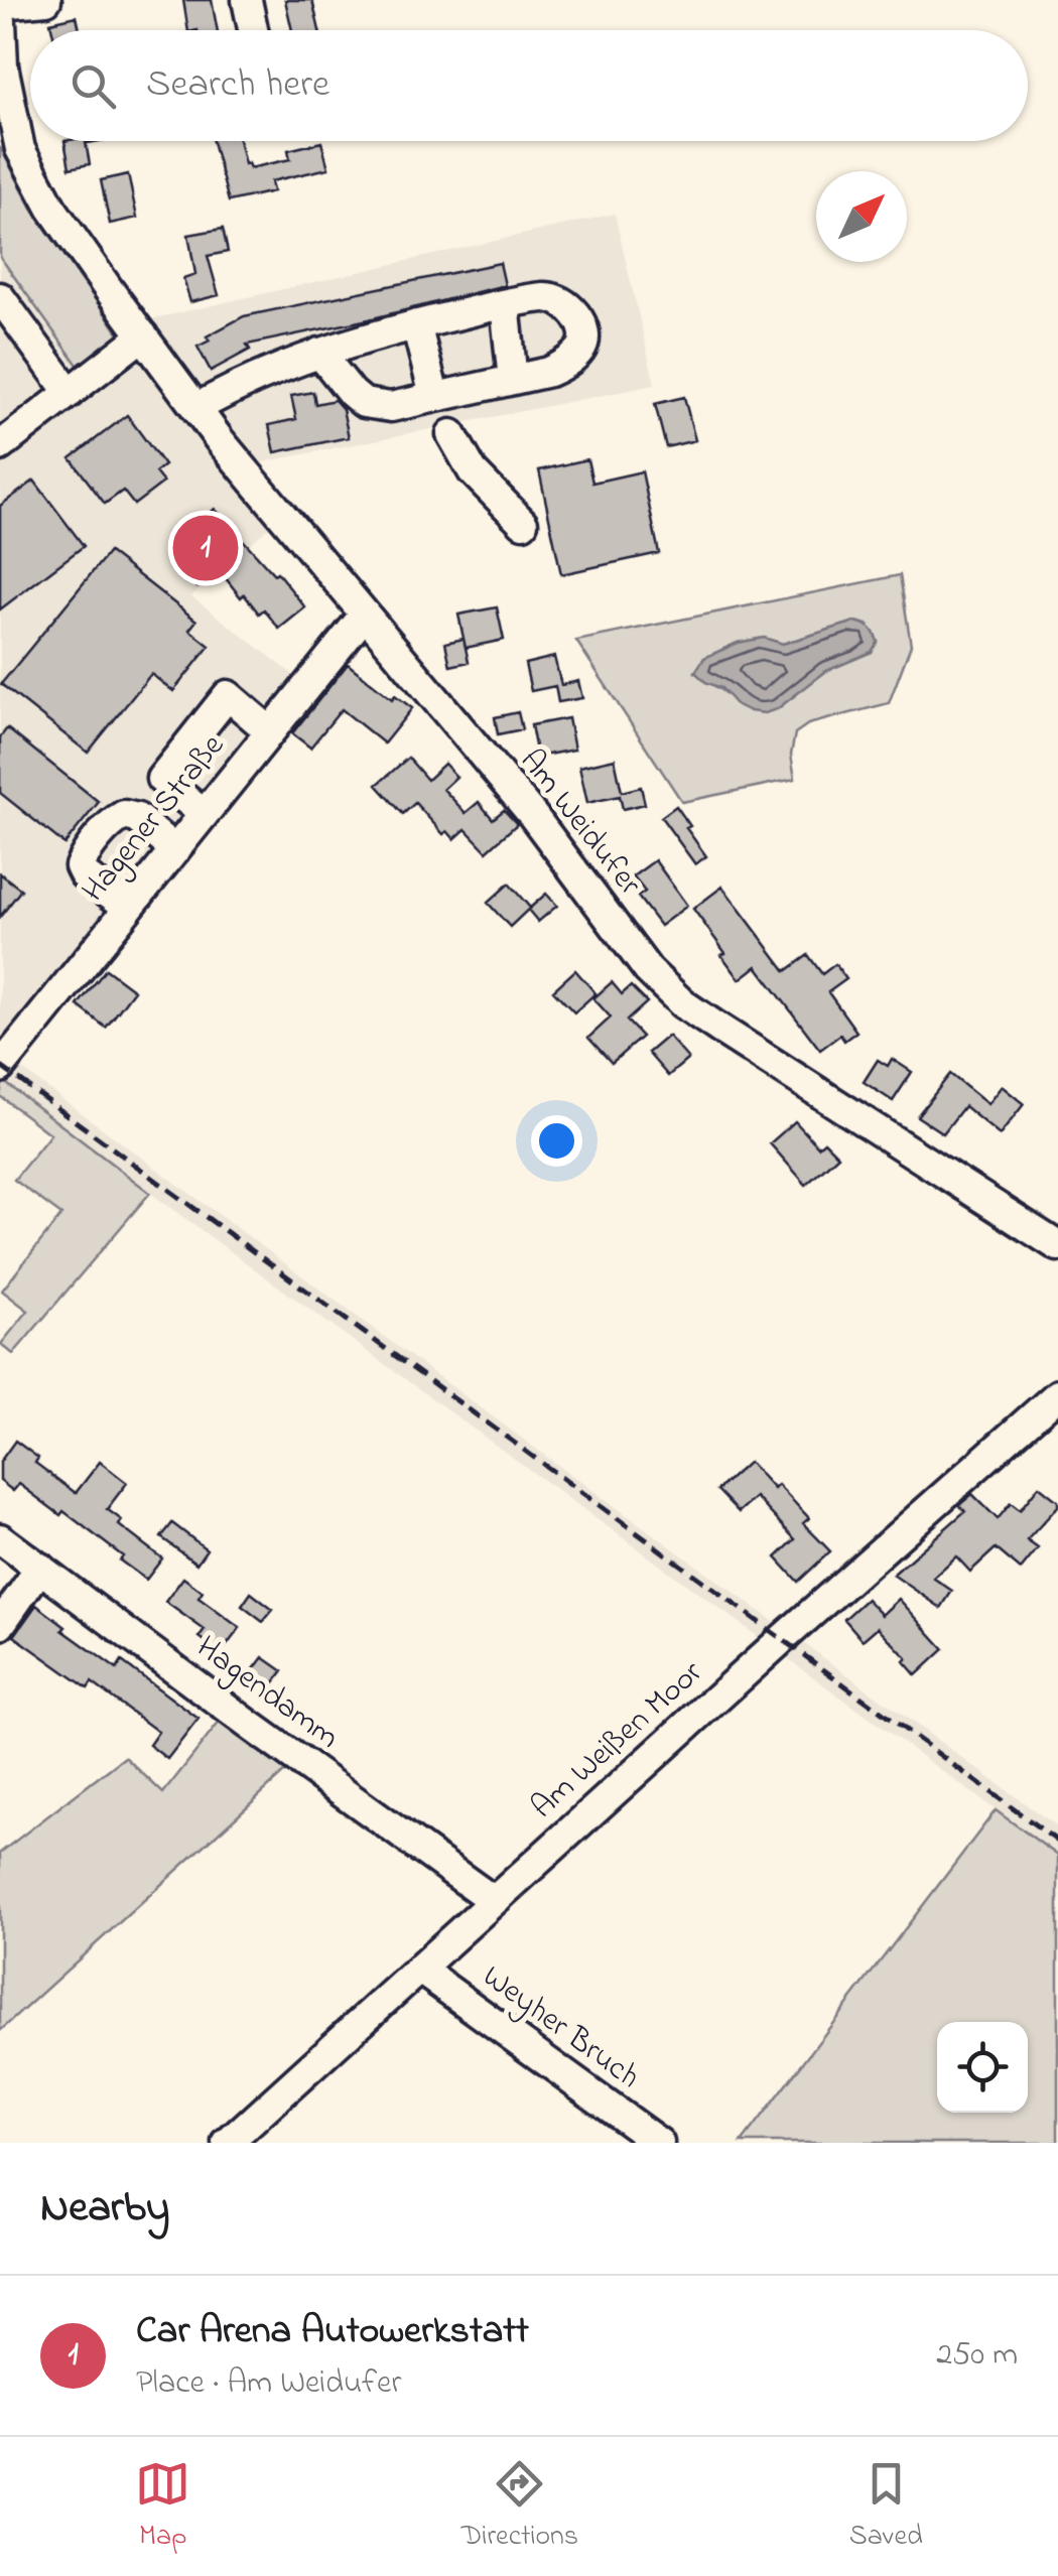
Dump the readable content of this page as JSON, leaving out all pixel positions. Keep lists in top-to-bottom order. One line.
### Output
{"streets":{"street":["Hagener Straße","Am Weidufer","Hagendamm","Am Weißen Moor","Weyher Bruch"]},"crossings":[["Hagener Straße","Am Weidufer"],["Hagendamm","Am Weißen Moor"],["Am Weißen Moor","Weyher Bruch"]],"north":"top right","page":{"search":"Search here","pins":"1","heading":"Nearby","list":[{"mark":"1","name":"Car Arena Autowerkstatt","note":"Place · Am Weidufer","value":"250 m"}],"nav":["Map","Directions","Saved"]}}
